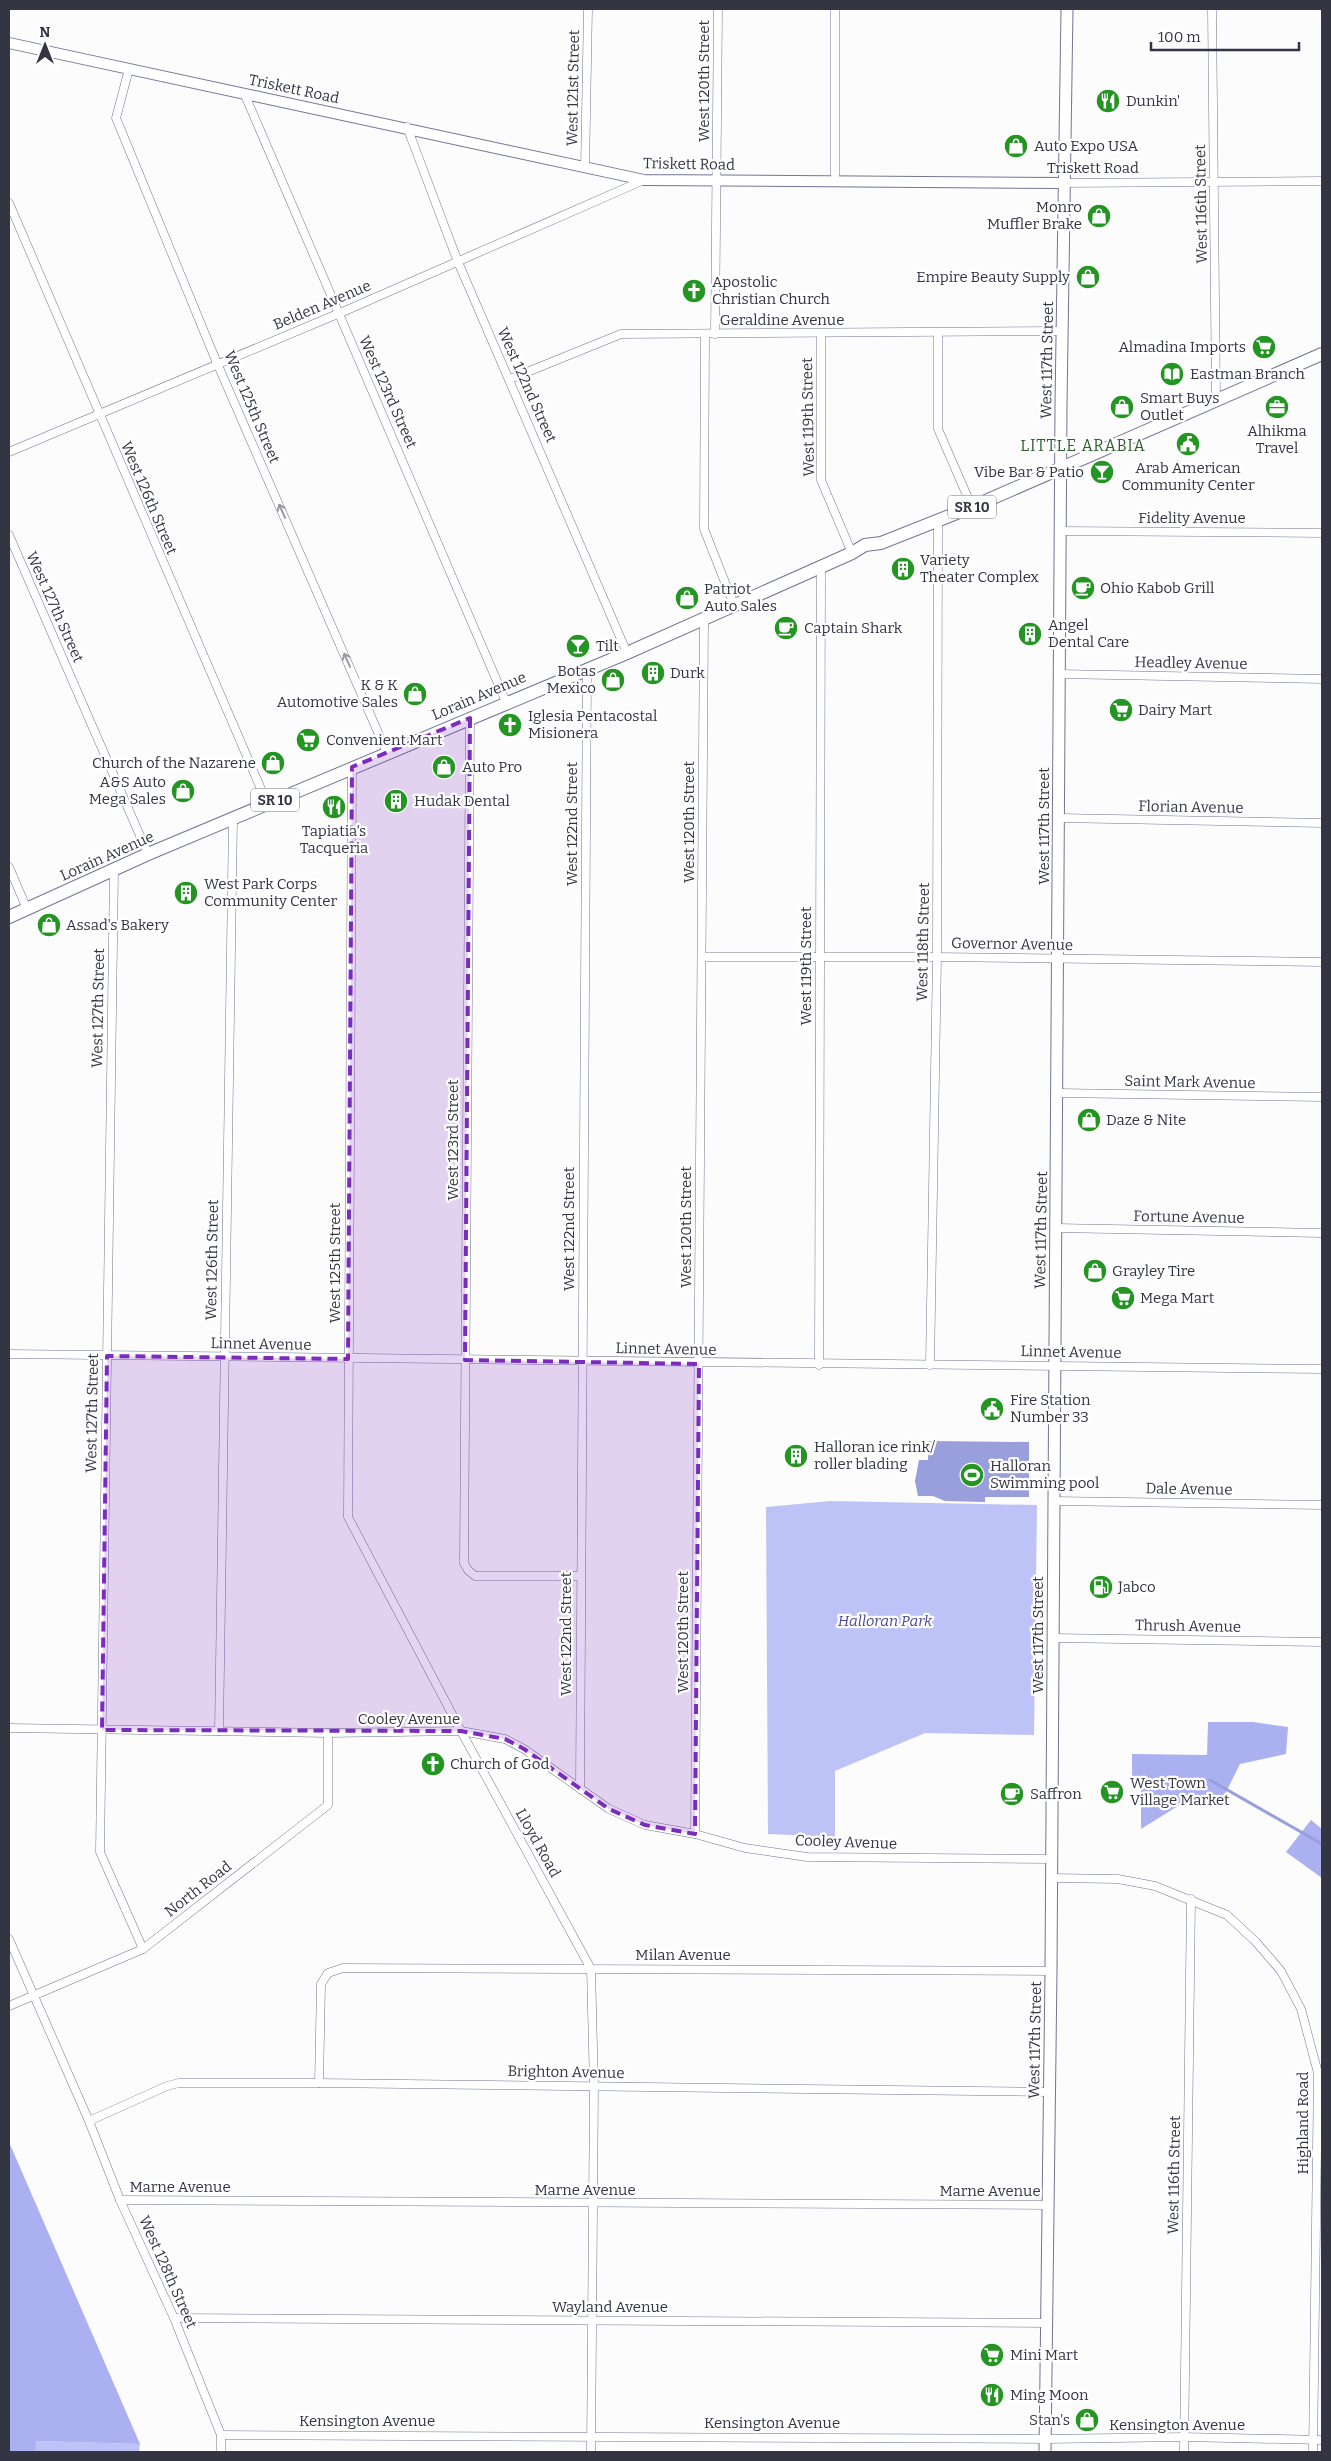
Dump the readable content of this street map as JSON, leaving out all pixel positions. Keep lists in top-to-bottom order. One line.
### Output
{"streets":{"main road":["West 117th Street","SR 10","Lorain Avenue"],"street":["West 120th Street","West 121st Street","Triskett Road","West 116th Street","Belden Avenue","Geraldine Avenue","West 122nd Street","West 123rd Street","West 125th Street","West 119th Street","West 126th Street","Fidelity Avenue","West 127th Street","Headley Avenue","Florian Avenue","West 118th Street","Governor Avenue","Saint Mark Avenue","Fortune Avenue","Linnet Avenue","Dale Avenue","Thrush Avenue","Cooley Avenue","Lloyd Road","North Road","Milan Avenue","Brighton Avenue","Highland Road","Marne Avenue","West 128th Street","Wayland Avenue","Kensington Avenue"]},"crossings":[["West 120th Street","Triskett Road"],["West 120th Street","Geraldine Avenue"],["West 120th Street","Lorain Avenue"],["West 120th Street","Governor Avenue"],["West 120th Street","Linnet Avenue"],["West 120th Street","Cooley Avenue"],["West 121st Street","Triskett Road"],["Triskett Road","West 116th Street"],["Triskett Road","Belden Avenue"],["Triskett Road","West 117th Street"],["Triskett Road","West 122nd Street"],["Triskett Road","West 123rd Street"],["Triskett Road","West 125th Street"],["West 116th Street","Lorain Avenue"],["West 116th Street","Highland Road"],["West 116th Street","Kensington Avenue"],["Belden Avenue","West 122nd Street"],["Belden Avenue","West 123rd Street"],["Belden Avenue","West 125th Street"],["Belden Avenue","West 126th Street"],["Geraldine Avenue","West 117th Street"],["Geraldine Avenue","West 122nd Street"],["Geraldine Avenue","West 119th Street"],["West 117th Street","Fidelity Avenue"],["West 117th Street","Headley Avenue"],["West 117th Street","Lorain Avenue"],["West 117th Street","Florian Avenue"],["West 117th Street","Governor Avenue"],["West 117th Street","Saint Mark Avenue"],["West 117th Street","Fortune Avenue"],["West 117th Street","Linnet Avenue"],["West 117th Street","Dale Avenue"],["West 117th Street","Thrush Avenue"],["West 117th Street","Cooley Avenue"],["West 117th Street","Milan Avenue"],["West 117th Street","Brighton Avenue"],["West 117th Street","Highland Road"],["West 117th Street","Marne Avenue"],["West 117th Street","Wayland Avenue"],["West 117th Street","Kensington Avenue"],["West 122nd Street","West 123rd Street"],["West 122nd Street","Lorain Avenue"],["West 122nd Street","Linnet Avenue"],["West 122nd Street","Cooley Avenue"],["West 123rd Street","Lorain Avenue"],["West 123rd Street","Linnet Avenue"],["West 125th Street","Lorain Avenue"],["West 125th Street","Linnet Avenue"],["West 125th Street","Cooley Avenue"],["West 125th Street","Lloyd Road"],["West 119th Street","Lorain Avenue"],["West 119th Street","Governor Avenue"],["West 119th Street","Linnet Avenue"],["West 126th Street","Lorain Avenue"],["West 126th Street","Linnet Avenue"],["West 126th Street","Cooley Avenue"],["West 127th Street","Lorain Avenue"],["West 127th Street","Linnet Avenue"],["West 127th Street","Cooley Avenue"],["West 127th Street","North Road"],["Lorain Avenue","West 118th Street"],["West 118th Street","Governor Avenue"],["West 118th Street","Linnet Avenue"],["Cooley Avenue","Lloyd Road"],["Cooley Avenue","North Road"],["Lloyd Road","Milan Avenue"],["North Road","West 128th Street"],["Milan Avenue","Brighton Avenue"],["Brighton Avenue","West 128th Street"],["Highland Road","Kensington Avenue"],["Marne Avenue","West 128th Street"],["West 128th Street","Wayland Avenue"],["West 128th Street","Kensington Avenue"]],"districts":["LITTLE ARABIA"],"parks":["Halloran Park"],"places":{"restaurant":["Dunkin'","Tapiatia's Tacqueria","Ming Moon"],"shop":["Auto Expo USA","Monro Muffler Brake","Empire Beauty Supply","Smart Buys Outlet","Patriot Auto Sales","Botas Mexico","K & K Automotive Sales","Church of the Nazarene","Auto Pro","A&S Auto Mega Sales","Assad's Bakery","Daze & Nite","Grayley Tire","Stan's"],"church":["Apostolic Christian Church","Iglesia Pentacostal Misionera","Church of God"],"supermarket":["Almadina Imports","Dairy Mart","Convenient Mart","Mega Mart","West Town Village Market","Mini Mart"],"library":["Eastman Branch"],"office":["Alhikma Travel"],"public building":["Arab American Community Center","Fire Station Number 33"],"bar":["Vibe Bar & Patio","Tilt"],"building":["Variety Theater Complex","Angel Dental Care","Durk","Hudak Dental","West Park Corps Community Center","Halloran ice rink/ roller blading"],"cafe":["Ohio Kabob Grill","Captain Shark","Saffron"],"sports":["Halloran Swimming pool"],"fuel station":["Jabco"]},"scale_bar":"100 m","north":"top"}
